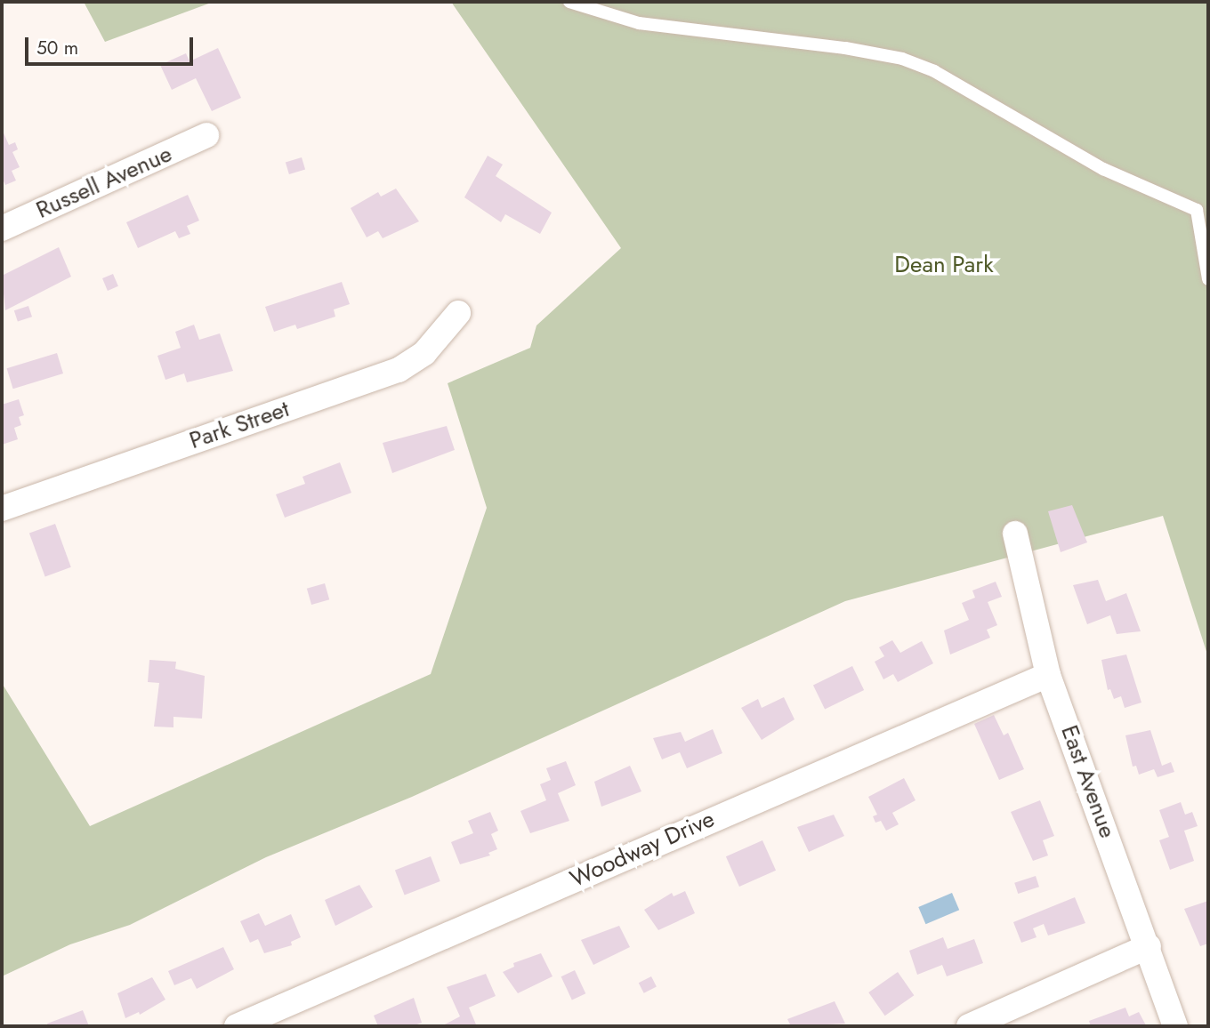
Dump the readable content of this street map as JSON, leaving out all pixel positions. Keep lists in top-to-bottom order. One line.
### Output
{"streets":{"street":["Russell Avenue","Park Street","East Avenue","Woodway Drive"]},"crossings":[["East Avenue","Woodway Drive"]],"parks":["Dean Park"],"scale_bar":"50 m"}
